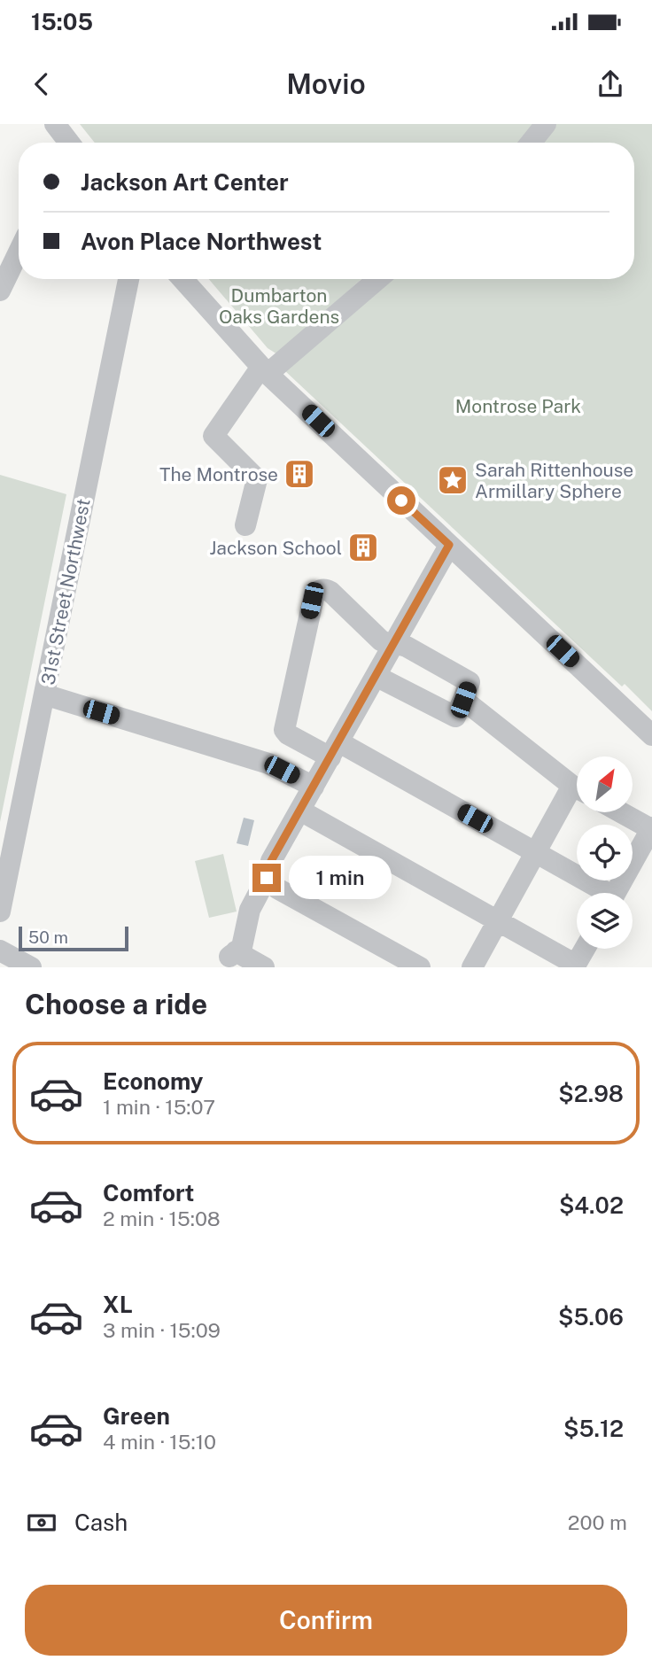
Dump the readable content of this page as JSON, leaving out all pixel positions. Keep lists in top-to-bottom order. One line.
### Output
{"streets":{"street":["31st Street Northwest"]},"parks":["Dumbarton Oaks Gardens","Montrose Park"],"places":{"building":["The Montrose","Jackson School"],"place":["Sarah Rittenhouse Armillary Sphere"]},"scale_bar":"50 m","north":"top right","page":{"status":"15:05","header":"Movio","banner":["Jackson Art Center","Avon Place Northwest"],"bubble":"1 min","scale":"50 m","heading":"Choose a ride","list":[{"name":"Economy","note":"1 min · 15:07","value":"$2.98"},{"name":"Comfort","note":"2 min · 15:08","value":"$4.02"},{"name":"XL","note":"3 min · 15:09","value":"$5.06"},{"name":"Green","note":"4 min · 15:10","value":"$5.12"}],"pay":["Cash","200 m"],"buttons":"Confirm"}}
